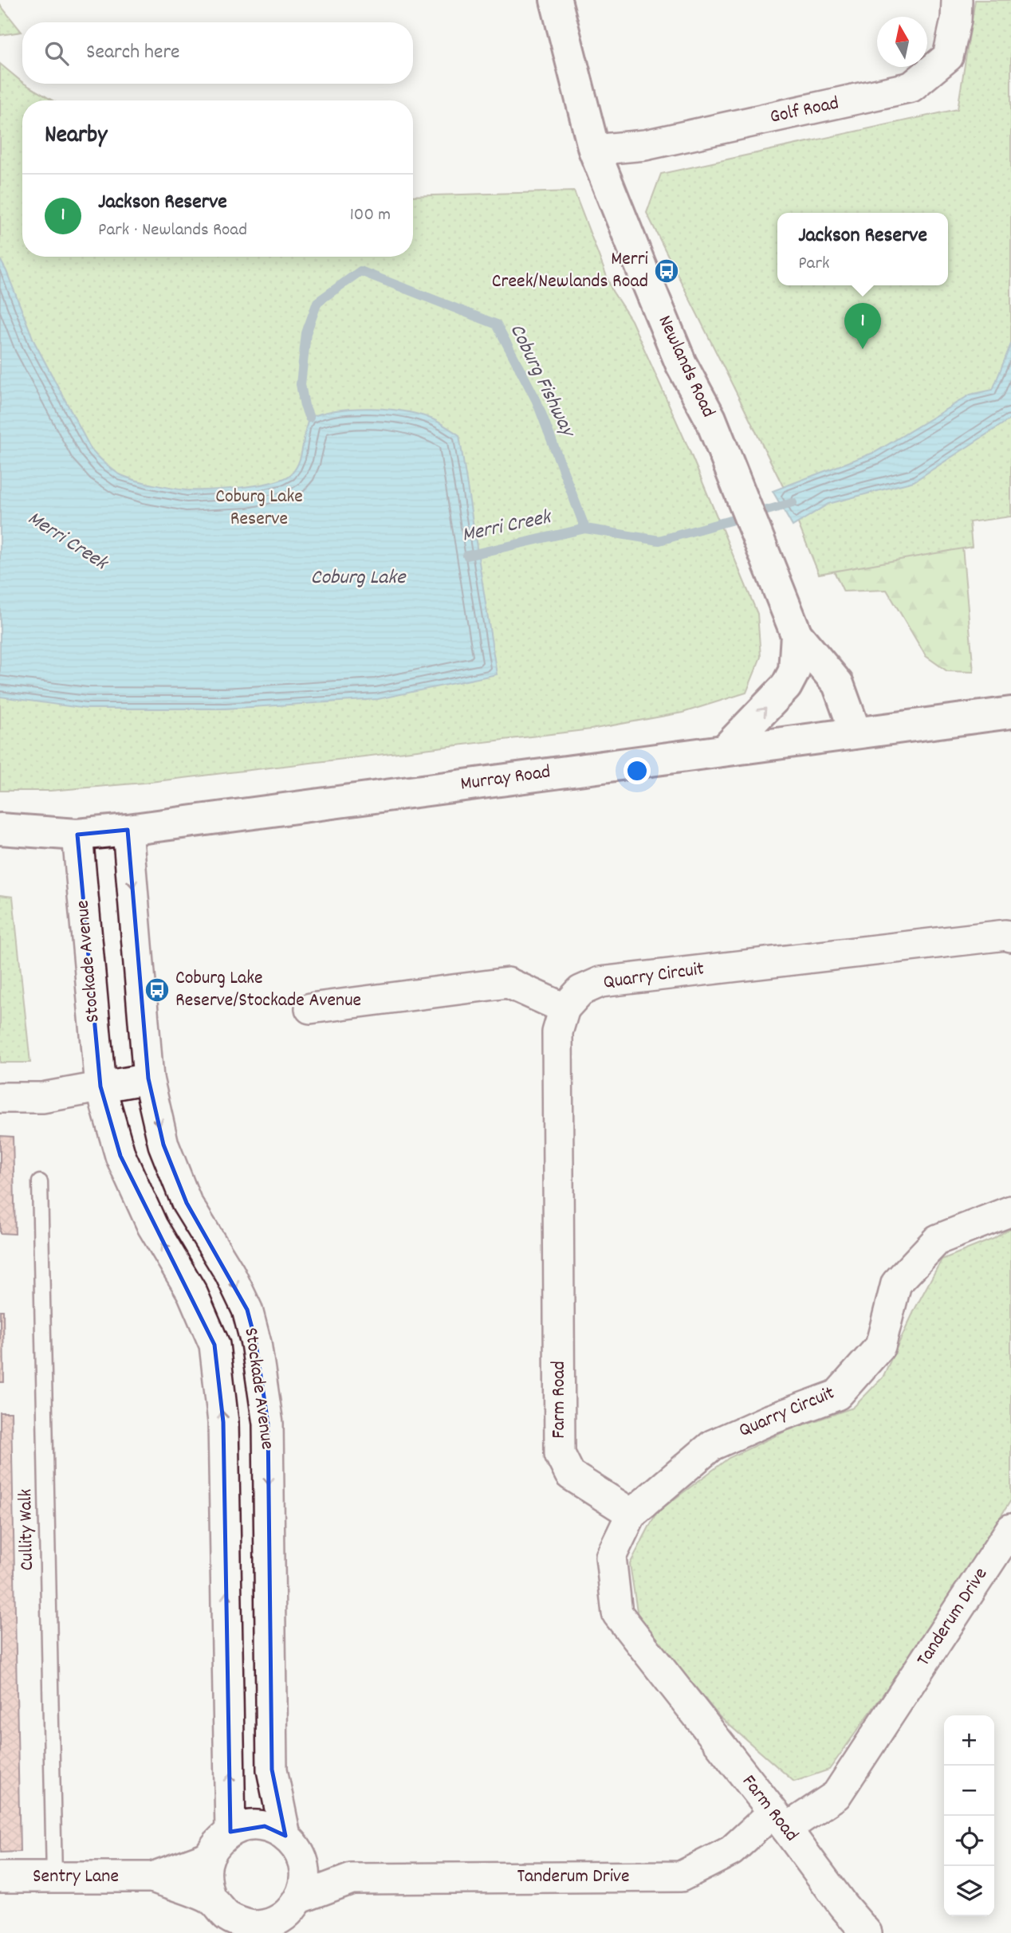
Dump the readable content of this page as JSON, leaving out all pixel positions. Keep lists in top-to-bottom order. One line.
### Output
{"streets":{"main road":["Newlands Road","Murray Road"],"street":["Golf Road","Stockade Avenue","Quarry Circuit","Farm Road","Tanderum Drive","Sentry Lane"],"lane":["Cullity Walk"]},"crossings":[["Golf Road","Newlands Road"],["Newlands Road","Murray Road"],["Murray Road","Stockade Avenue"],["Stockade Avenue","Tanderum Drive"],["Stockade Avenue","Sentry Lane"],["Quarry Circuit","Farm Road"],["Farm Road","Tanderum Drive"],["Cullity Walk","Sentry Lane"],["Tanderum Drive","Sentry Lane"]],"water":["Coburg Fishway","Merri Creek","Coburg Lake"],"parks":["Coburg Lake Reserve"],"places":{"bus stop":["Merri Creek/Newlands Road","Coburg Lake Reserve/Stockade Avenue"]},"north":"top","page":{"search":"Search here","heading":"Nearby","list":[{"mark":"1","name":"Jackson Reserve","note":"Park · Newlands Road","value":"100 m"}],"popup":["Jackson Reserve","Park"],"pins":"1","map_buttons":["+","−"]}}
